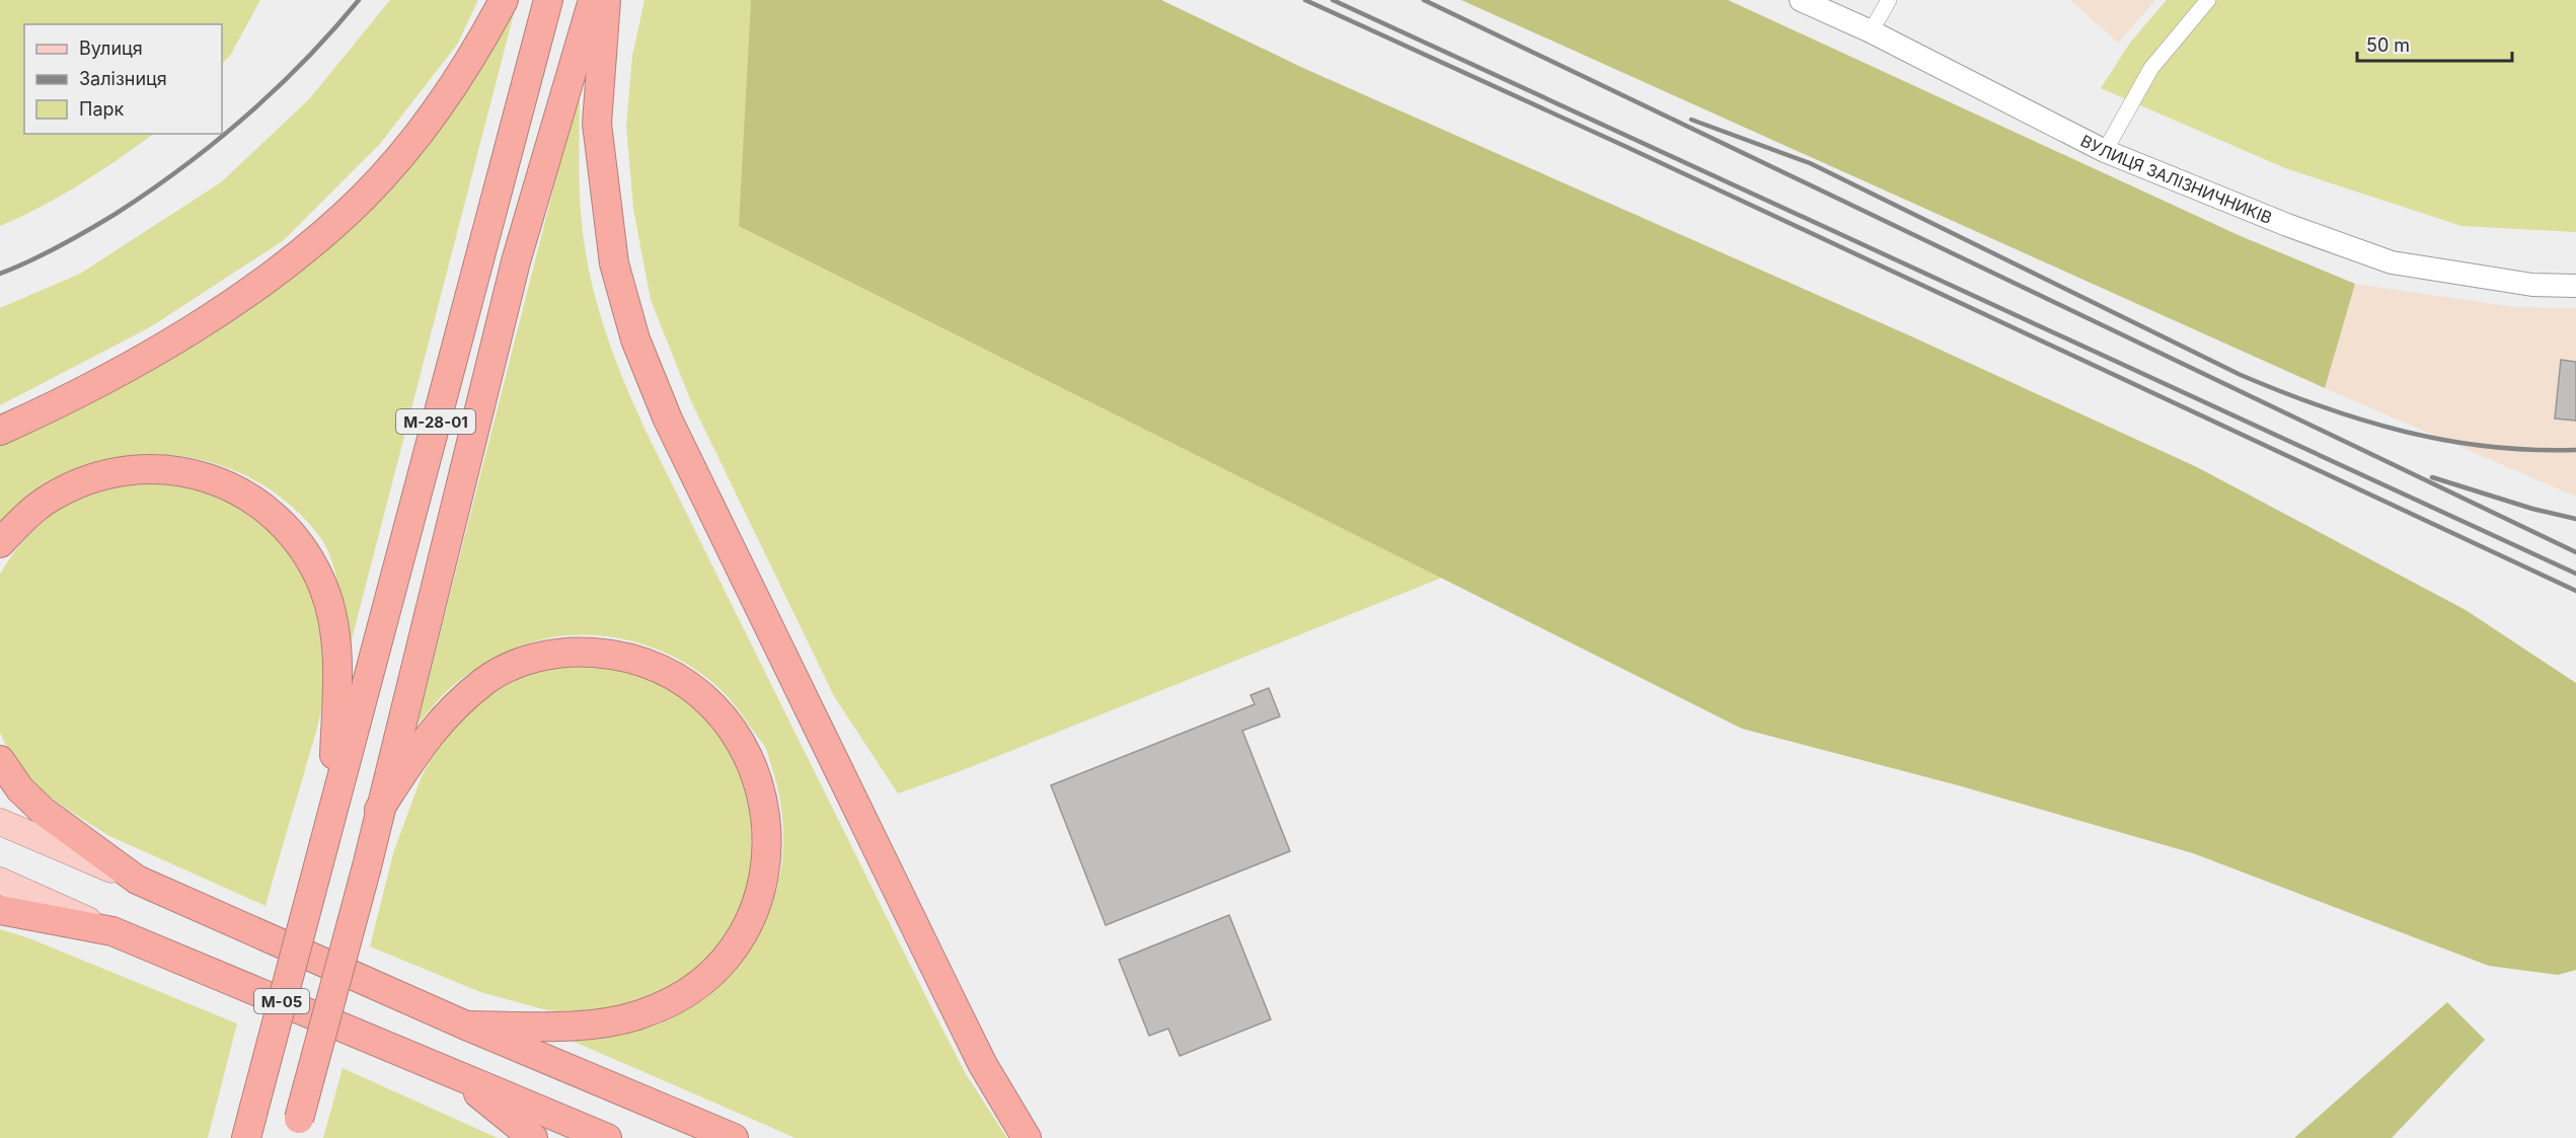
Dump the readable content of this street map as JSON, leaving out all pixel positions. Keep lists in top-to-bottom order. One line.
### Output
{"streets":{"highway":["М-28-01","М-05"],"street":["ВУЛИЦЯ ЗАЛІЗНИЧНИКІВ"]},"legend":["Вулиця","Залізниця","Парк"],"scale_bar":"50 m"}
